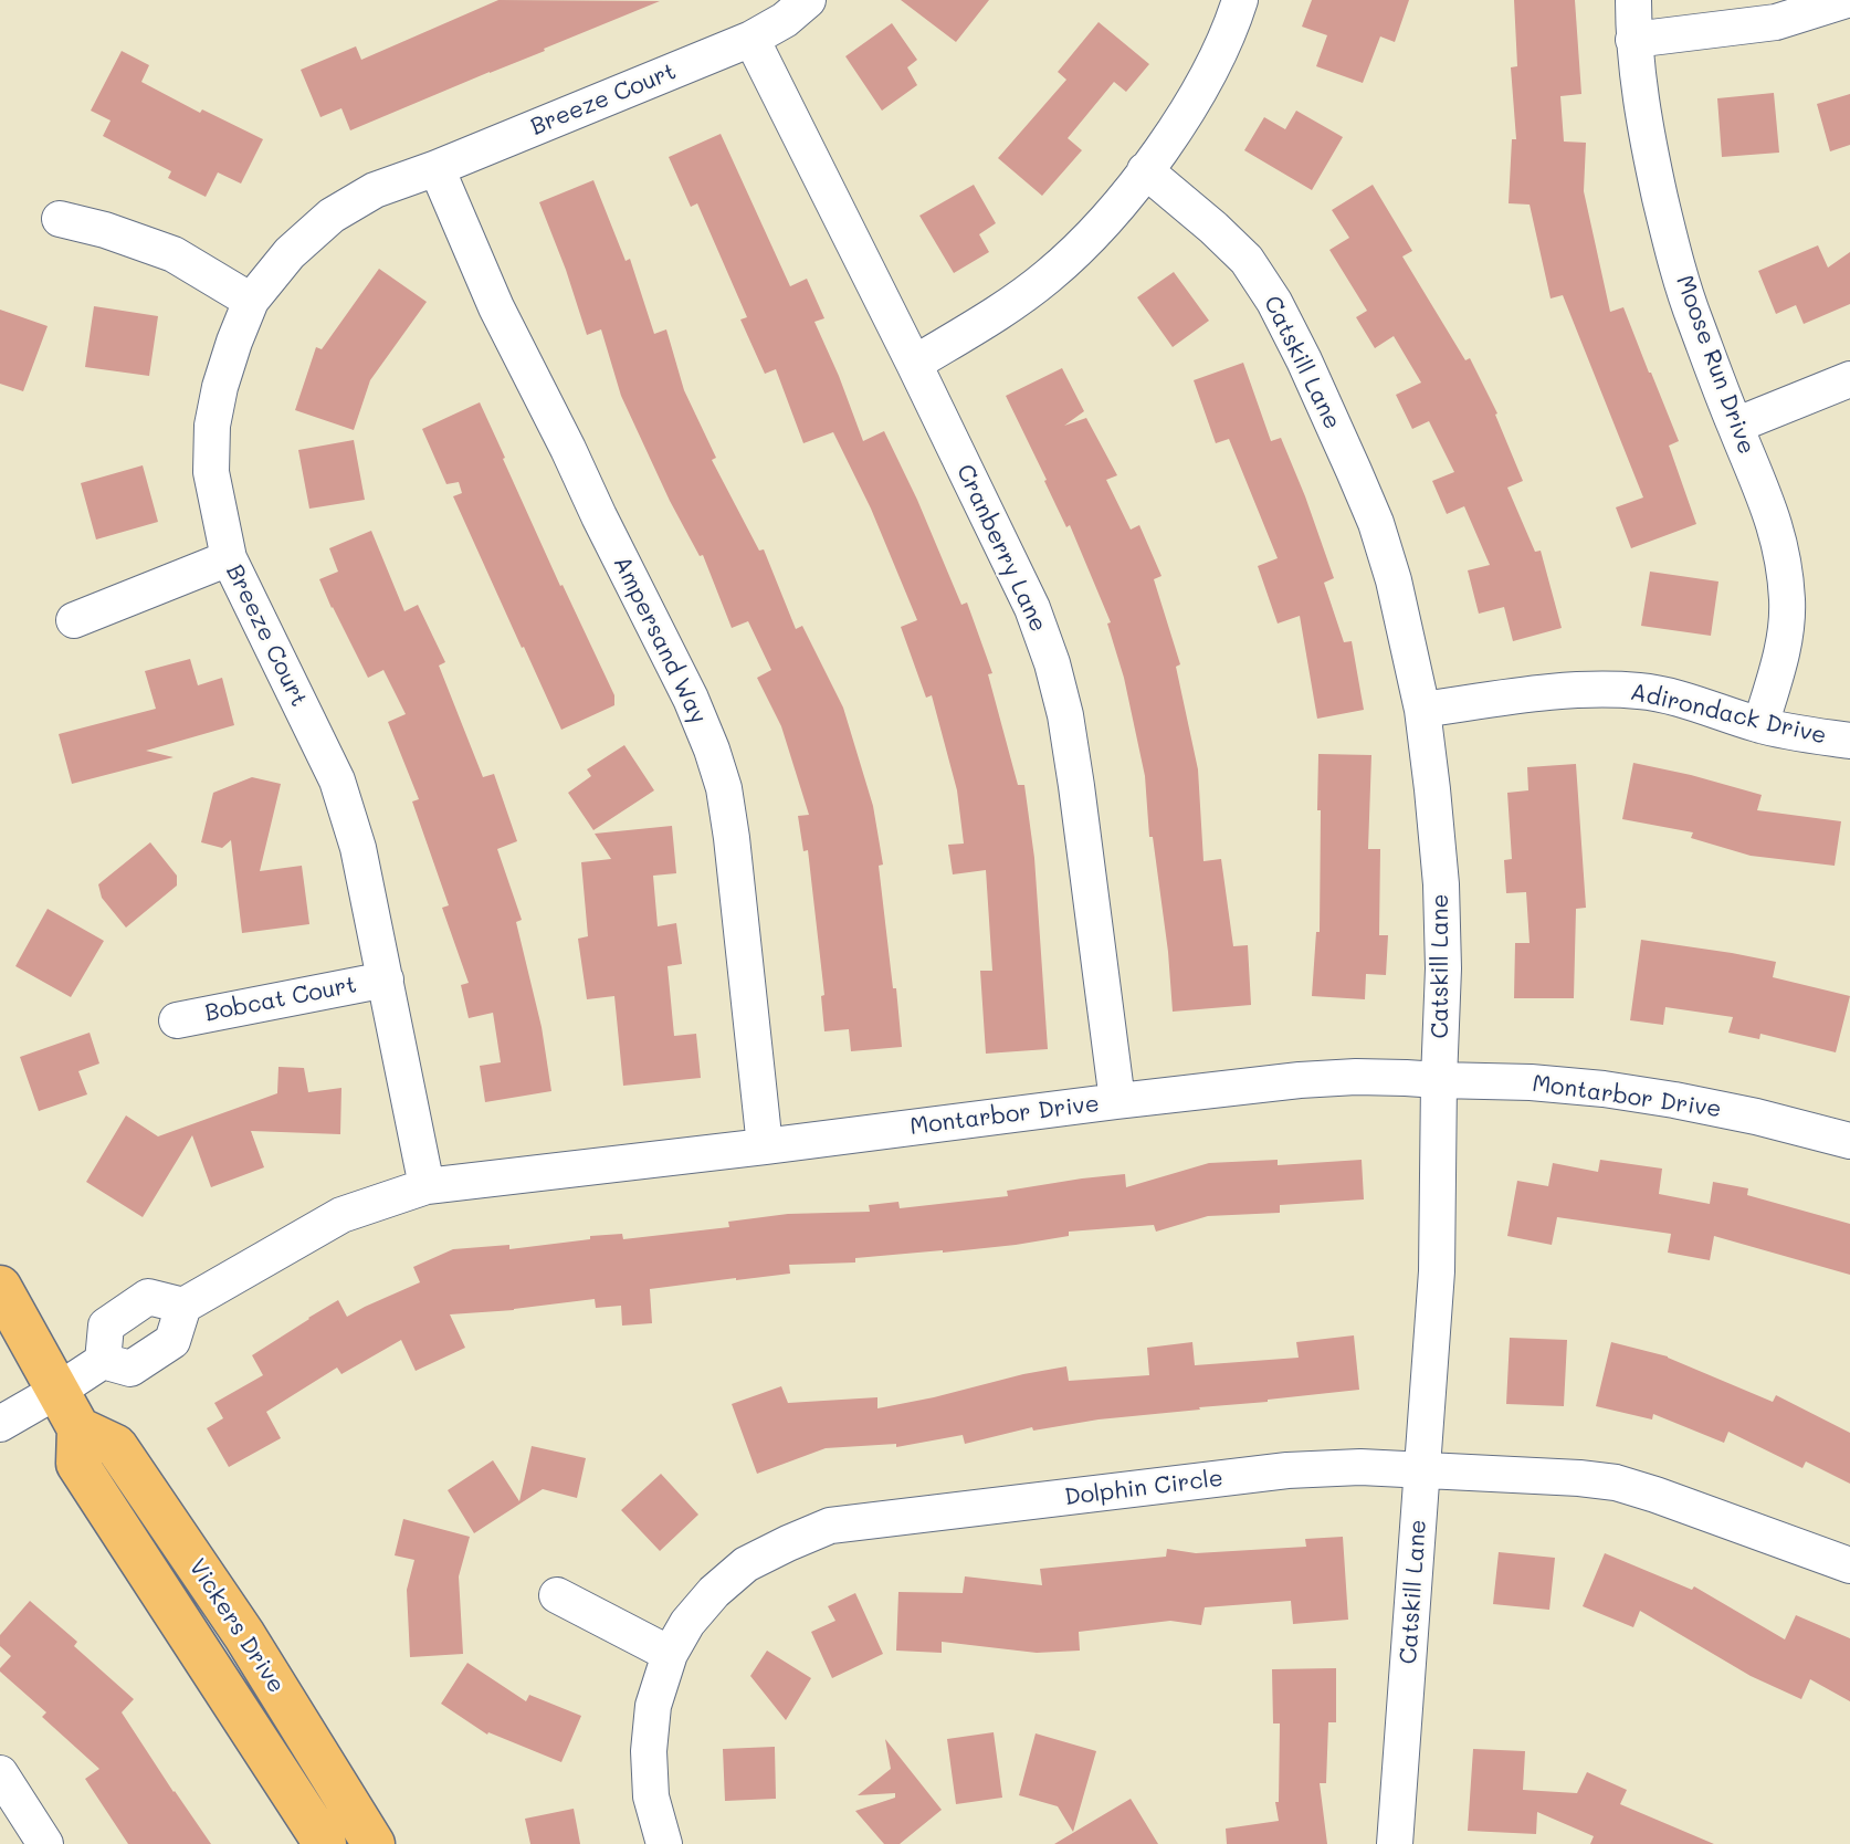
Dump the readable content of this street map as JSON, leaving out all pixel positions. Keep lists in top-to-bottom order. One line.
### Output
{"streets":{"main road":["Vickers Drive"],"street":["Breeze Court","Catskill Lane","Moose Run Drive","Cranberry Lane","Ampersand Way","Adirondack Drive","Bobcat Court","Montarbor Drive","Dolphin Circle"]},"crossings":[["Breeze Court","Cranberry Lane"],["Breeze Court","Ampersand Way"],["Breeze Court","Bobcat Court"],["Breeze Court","Montarbor Drive"],["Catskill Lane","Adirondack Drive"],["Catskill Lane","Montarbor Drive"],["Catskill Lane","Dolphin Circle"],["Moose Run Drive","Adirondack Drive"],["Cranberry Lane","Montarbor Drive"],["Ampersand Way","Montarbor Drive"]]}
